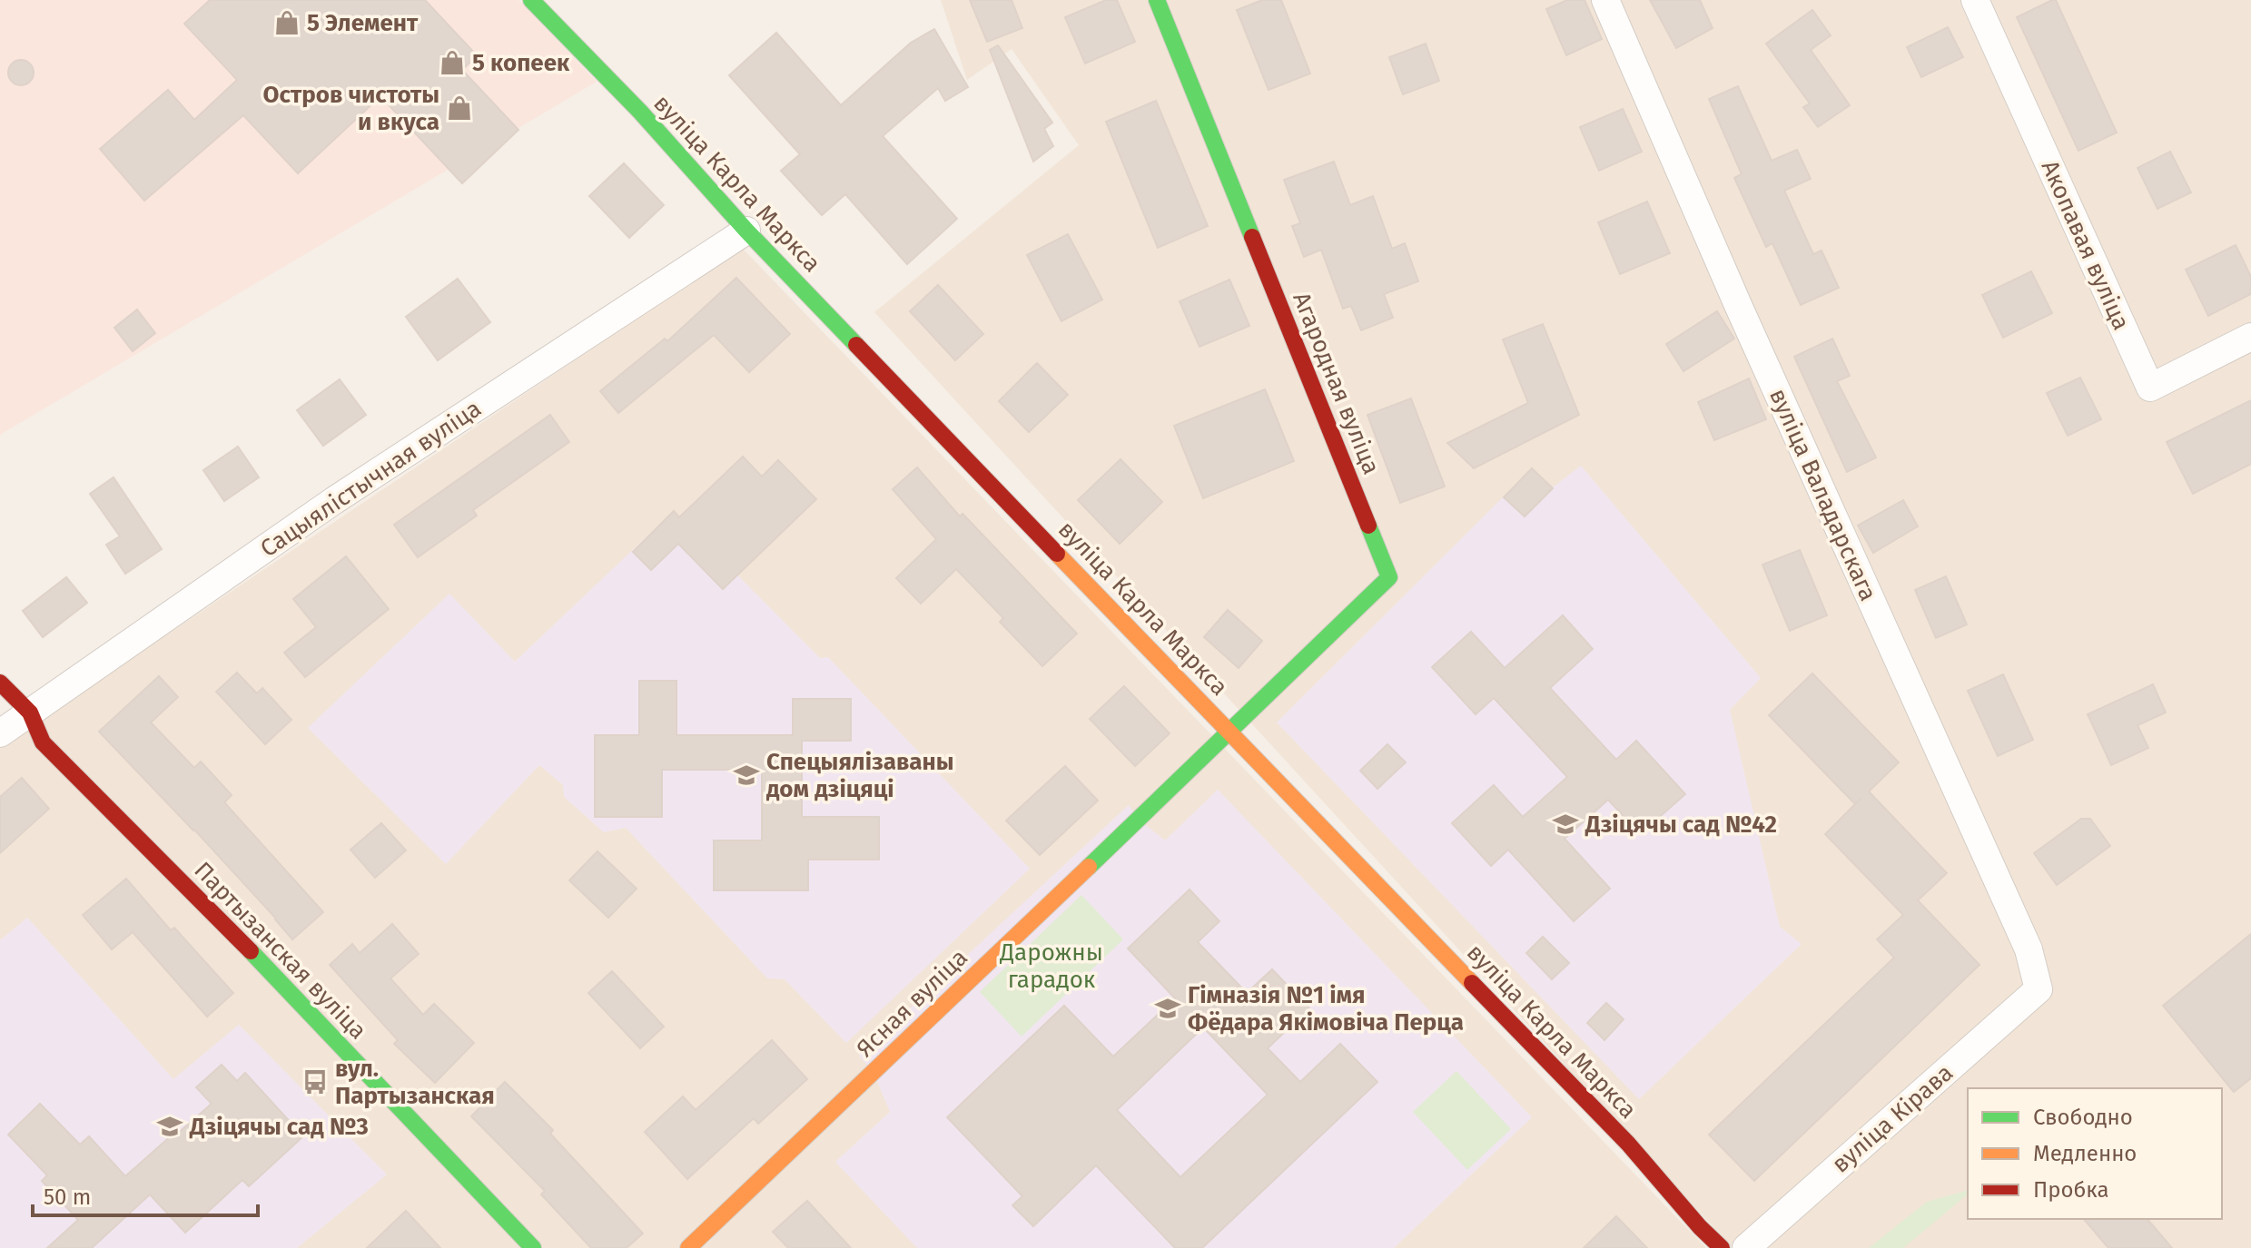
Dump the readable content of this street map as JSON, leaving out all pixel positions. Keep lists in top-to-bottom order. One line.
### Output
{"streets":{"main road":["вуліца Карла Маркса","Агародная вуліца","Партызанская вуліца","Ясная вуліца"],"street":["Акопавая вуліца","Сацыялістычная вуліца","вуліца Валадарскага","вуліца Кірава"]},"crossings":[["вуліца Карла Маркса","Агародная вуліца"],["вуліца Карла Маркса","Сацыялістычная вуліца"],["вуліца Карла Маркса","Ясная вуліца"],["Агародная вуліца","Ясная вуліца"],["Сацыялістычная вуліца","Партызанская вуліца"],["вуліца Валадарскага","вуліца Кірава"]],"parks":["Дарожны гарадок"],"places":{"shop":["5 Элемент","5 копеек","Остров чистоты и вкуса"],"school or university":["Спецыялізаваны дом дзіцяці","Дзіцячы сад №42","Гімназія №1 імя Фёдара Якімовіча Перца","Дзіцячы сад №3"],"bus stop":["вул. Партызанская"]},"legend":["Свободно","Медленно","Пробка"],"scale_bar":"50 m"}
